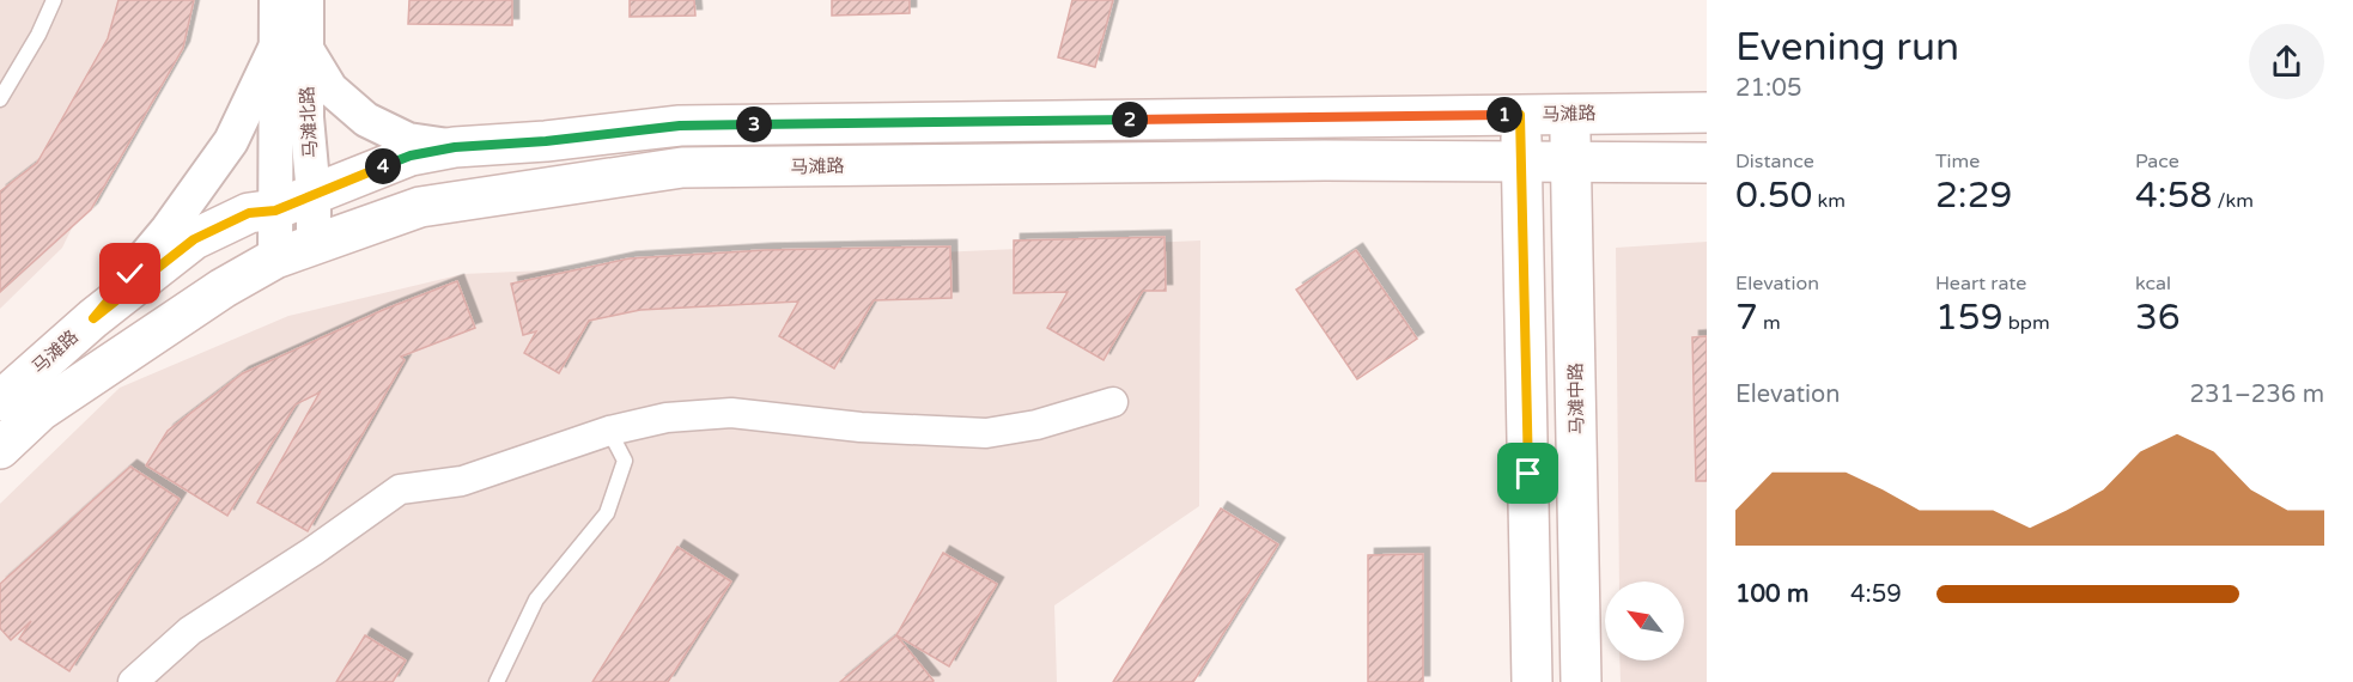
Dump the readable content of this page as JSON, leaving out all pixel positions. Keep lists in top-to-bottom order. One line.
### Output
{"streets":{"main road":["马滩路","马滩中路"],"street":["马滩北路"]},"crossings":[["马滩路","马滩北路"],["马滩路","马滩中路"]],"north":"top left","page":{"heading":["Evening run","21:05"],"pins":["1","2","3","4"],"stats":[["Distance","0.50 km"],["Time","2:29"],["Pace","4:58 /km"],["Elevation","7 m"],["Heart rate","159 bpm"],["kcal","36"]],"chart":["Elevation","231–236 m"],"list":[{"name":"100 m","note":"4:59"}]}}
